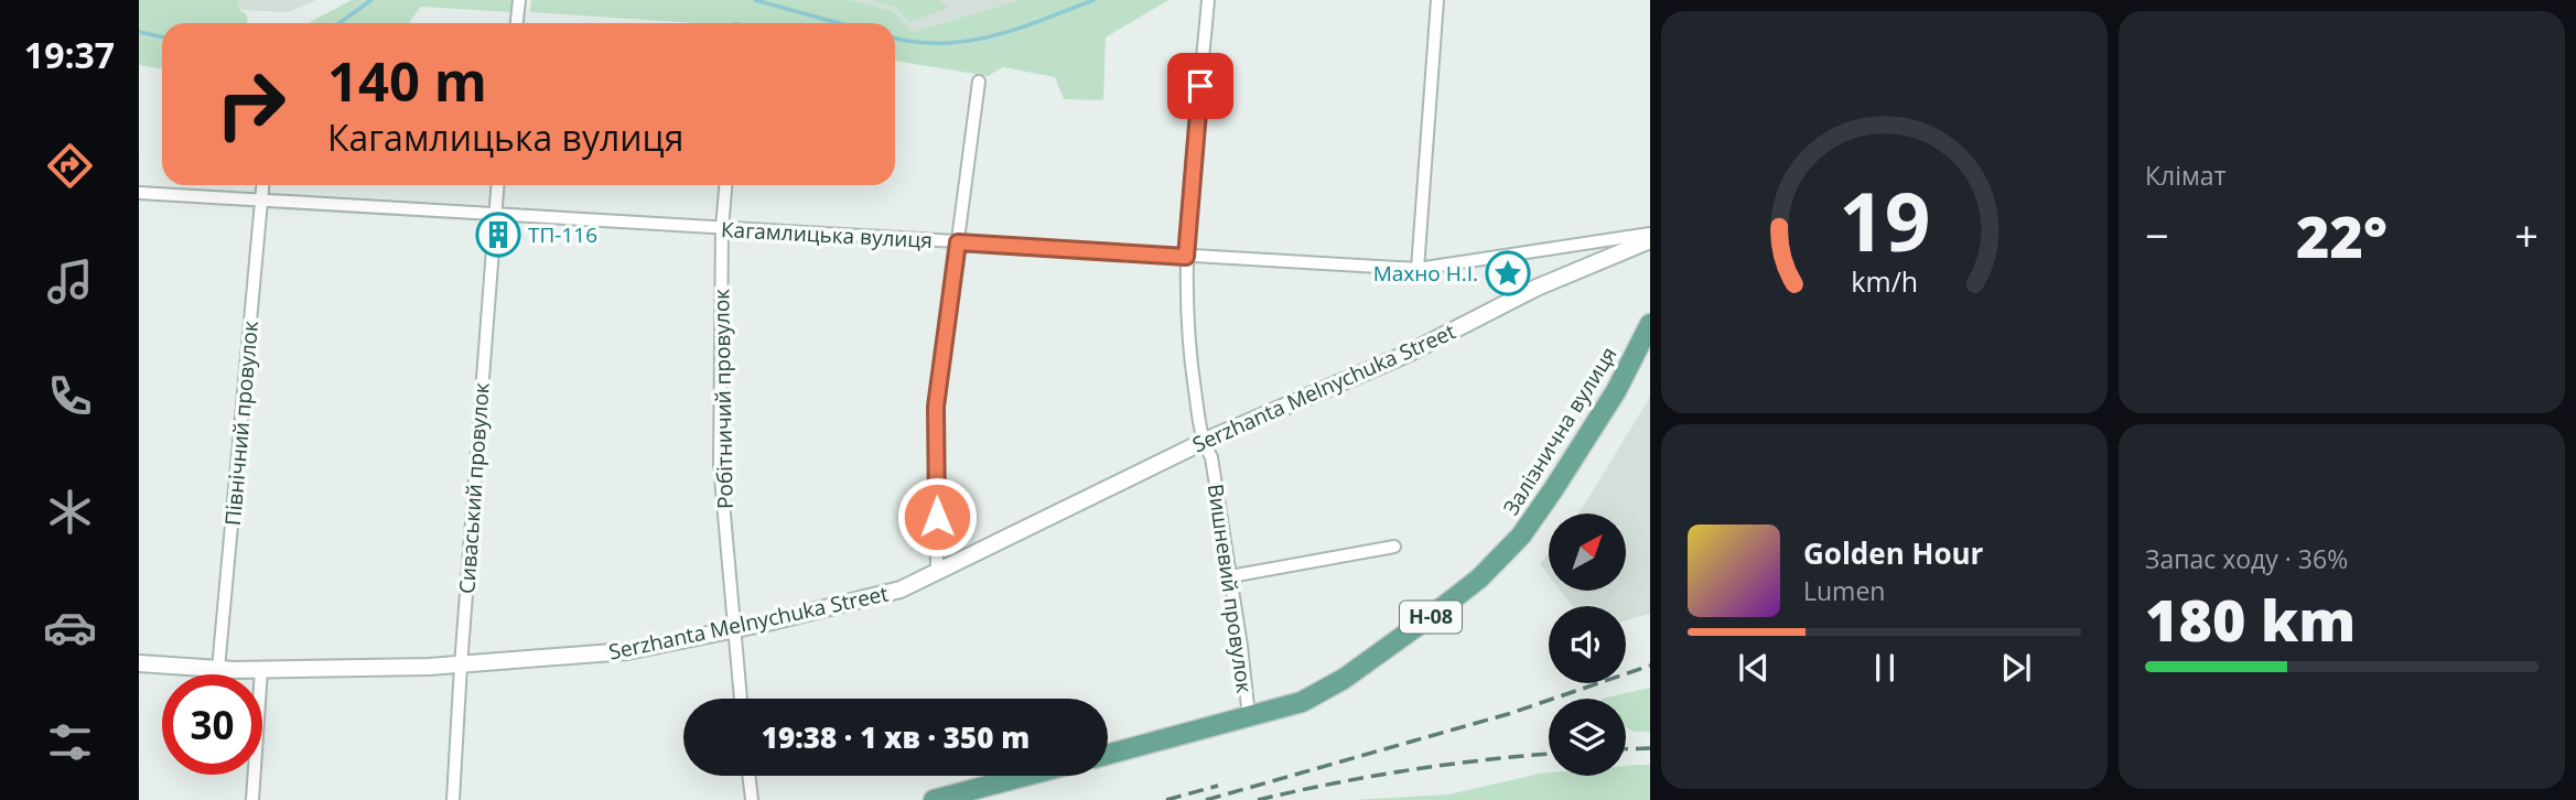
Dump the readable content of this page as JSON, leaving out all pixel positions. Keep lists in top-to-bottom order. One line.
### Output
{"streets":{"main road":["Залізнична вулиця","Н-08"],"street":["Кагамлицька вулиця","Serzhanta Melnychuka Street","Робітничий провулок","Північний провулок","Сиваський провулок","Вишневий провулок"]},"crossings":[["Кагамлицька вулиця","Робітничий провулок"],["Кагамлицька вулиця","Північний провулок"],["Кагамлицька вулиця","Сиваський провулок"],["Кагамлицька вулиця","Вишневий провулок"],["Serzhanta Melnychuka Street","Робітничий провулок"],["Serzhanta Melnychuka Street","Північний провулок"],["Serzhanta Melnychuka Street","Сиваський провулок"],["Serzhanta Melnychuka Street","Вишневий провулок"],["Залізнична вулиця","Вишневий провулок"]],"places":{"building":["ТП-116"],"place":["Махно Н.І."]},"north":"top right","page":{"tabs":"19:37","tile":["Клімат",["Запас ходу · 36%","180 km"]],"turn":["140 m","Кагамлицька вулиця"],"heat":["−","22°","+"],"song":["Golden Hour","Lumen"],"limit":"30","trip":"19:38 · 1 хв · 350 m","gauge":["19","km/h"]}}
